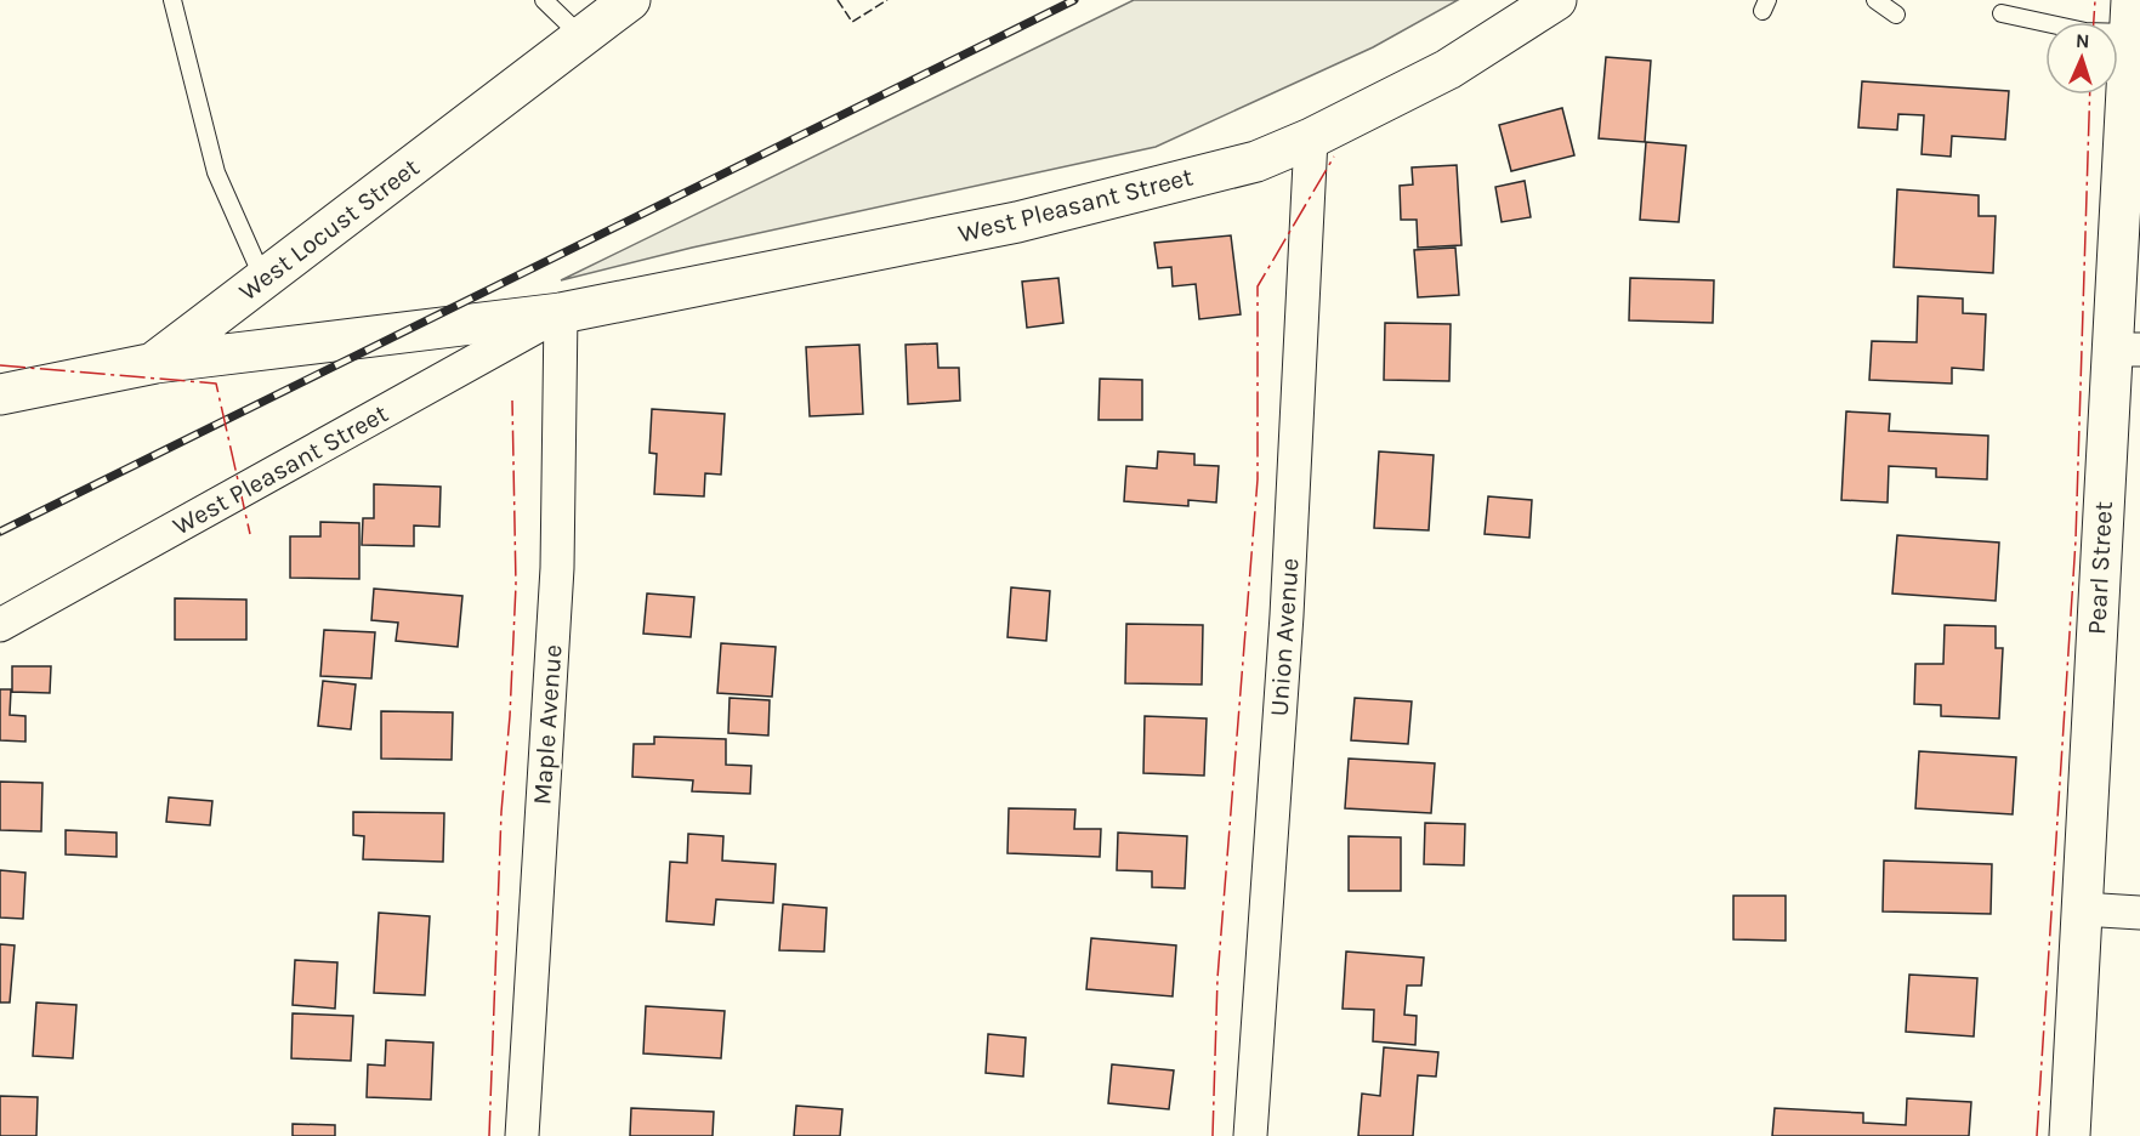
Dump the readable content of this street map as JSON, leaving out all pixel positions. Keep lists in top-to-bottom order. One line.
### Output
{"streets":{"street":["West Pleasant Street","West Locust Street","Pearl Street","Union Avenue","Maple Avenue"]},"crossings":[["West Pleasant Street","West Locust Street"],["West Pleasant Street","Union Avenue"],["West Pleasant Street","Maple Avenue"]],"north":"top"}
